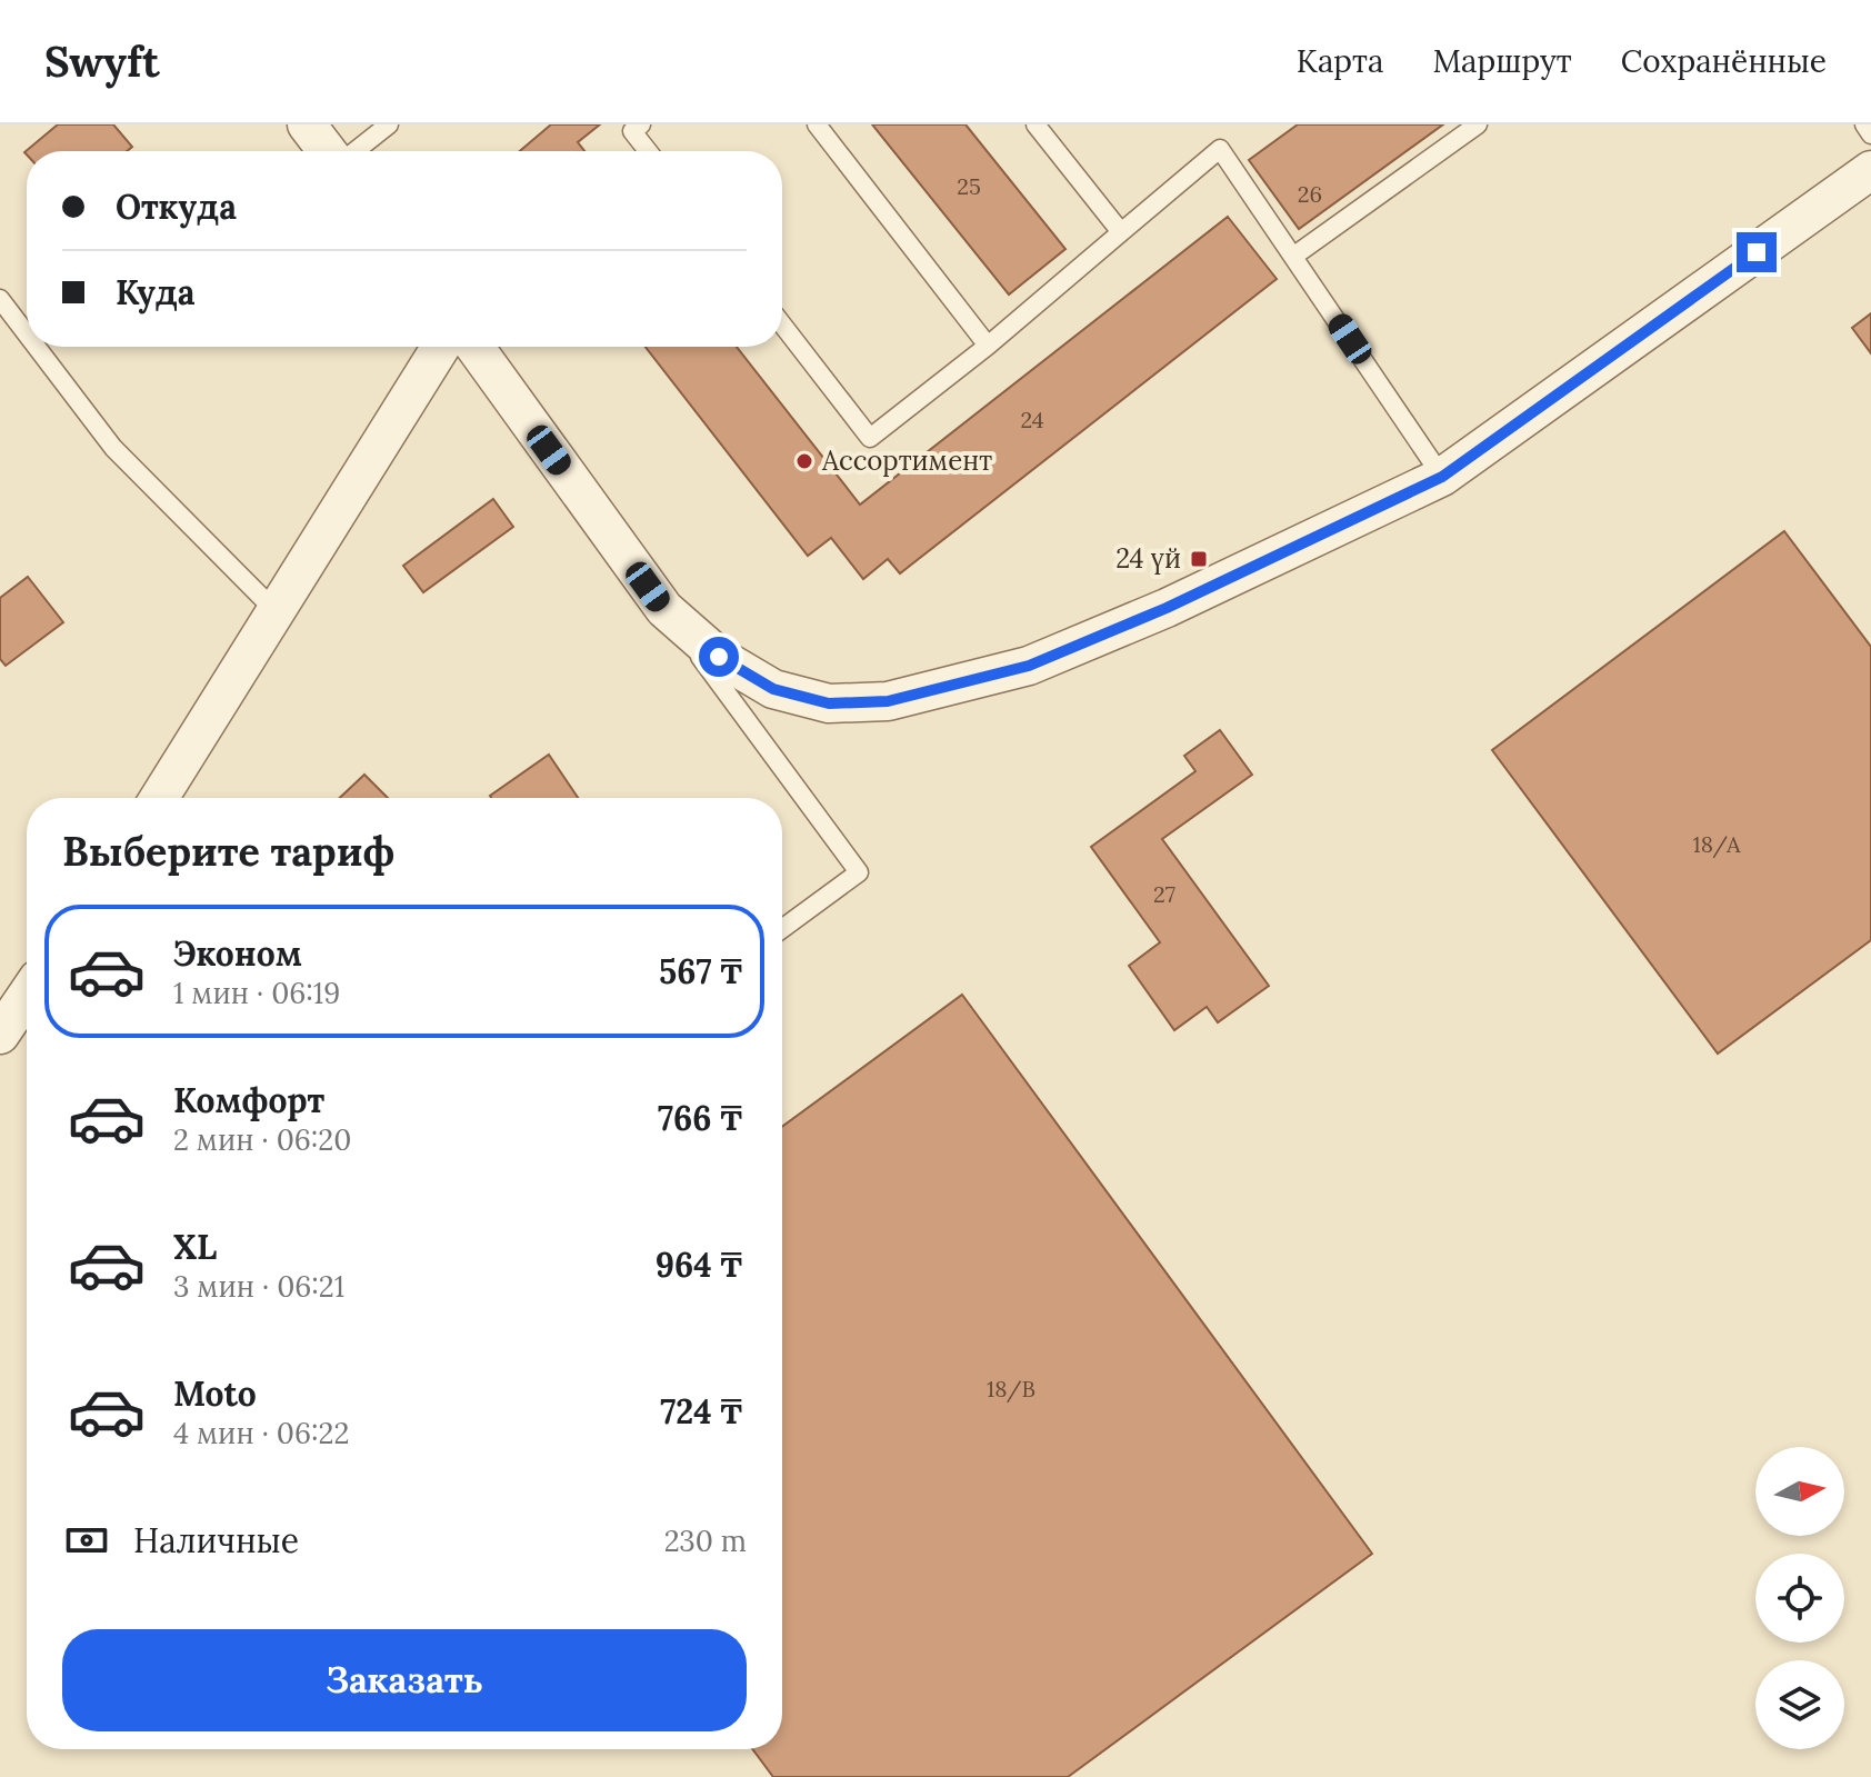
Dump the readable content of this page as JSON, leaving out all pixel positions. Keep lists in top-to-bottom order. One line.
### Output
{"places":{"other":["Ассортимент"],"transit":["24 үй"]},"house_numbers":["25","26","24","18/А","27","18/В"],"north":"right","page":{"header":"Swyft","nav":["Карта","Маршрут","Сохранённые"],"banner":["Откуда","Куда"],"heading":"Выберите тариф","list":[{"name":"Эконом","note":"1 мин · 06:19","value":"567 ₸"},{"name":"Комфорт","note":"2 мин · 06:20","value":"766 ₸"},{"name":"XL","note":"3 мин · 06:21","value":"964 ₸"},{"name":"Moto","note":"4 мин · 06:22","value":"724 ₸"}],"pay":["Наличные","230 m"],"buttons":"Заказать"}}
